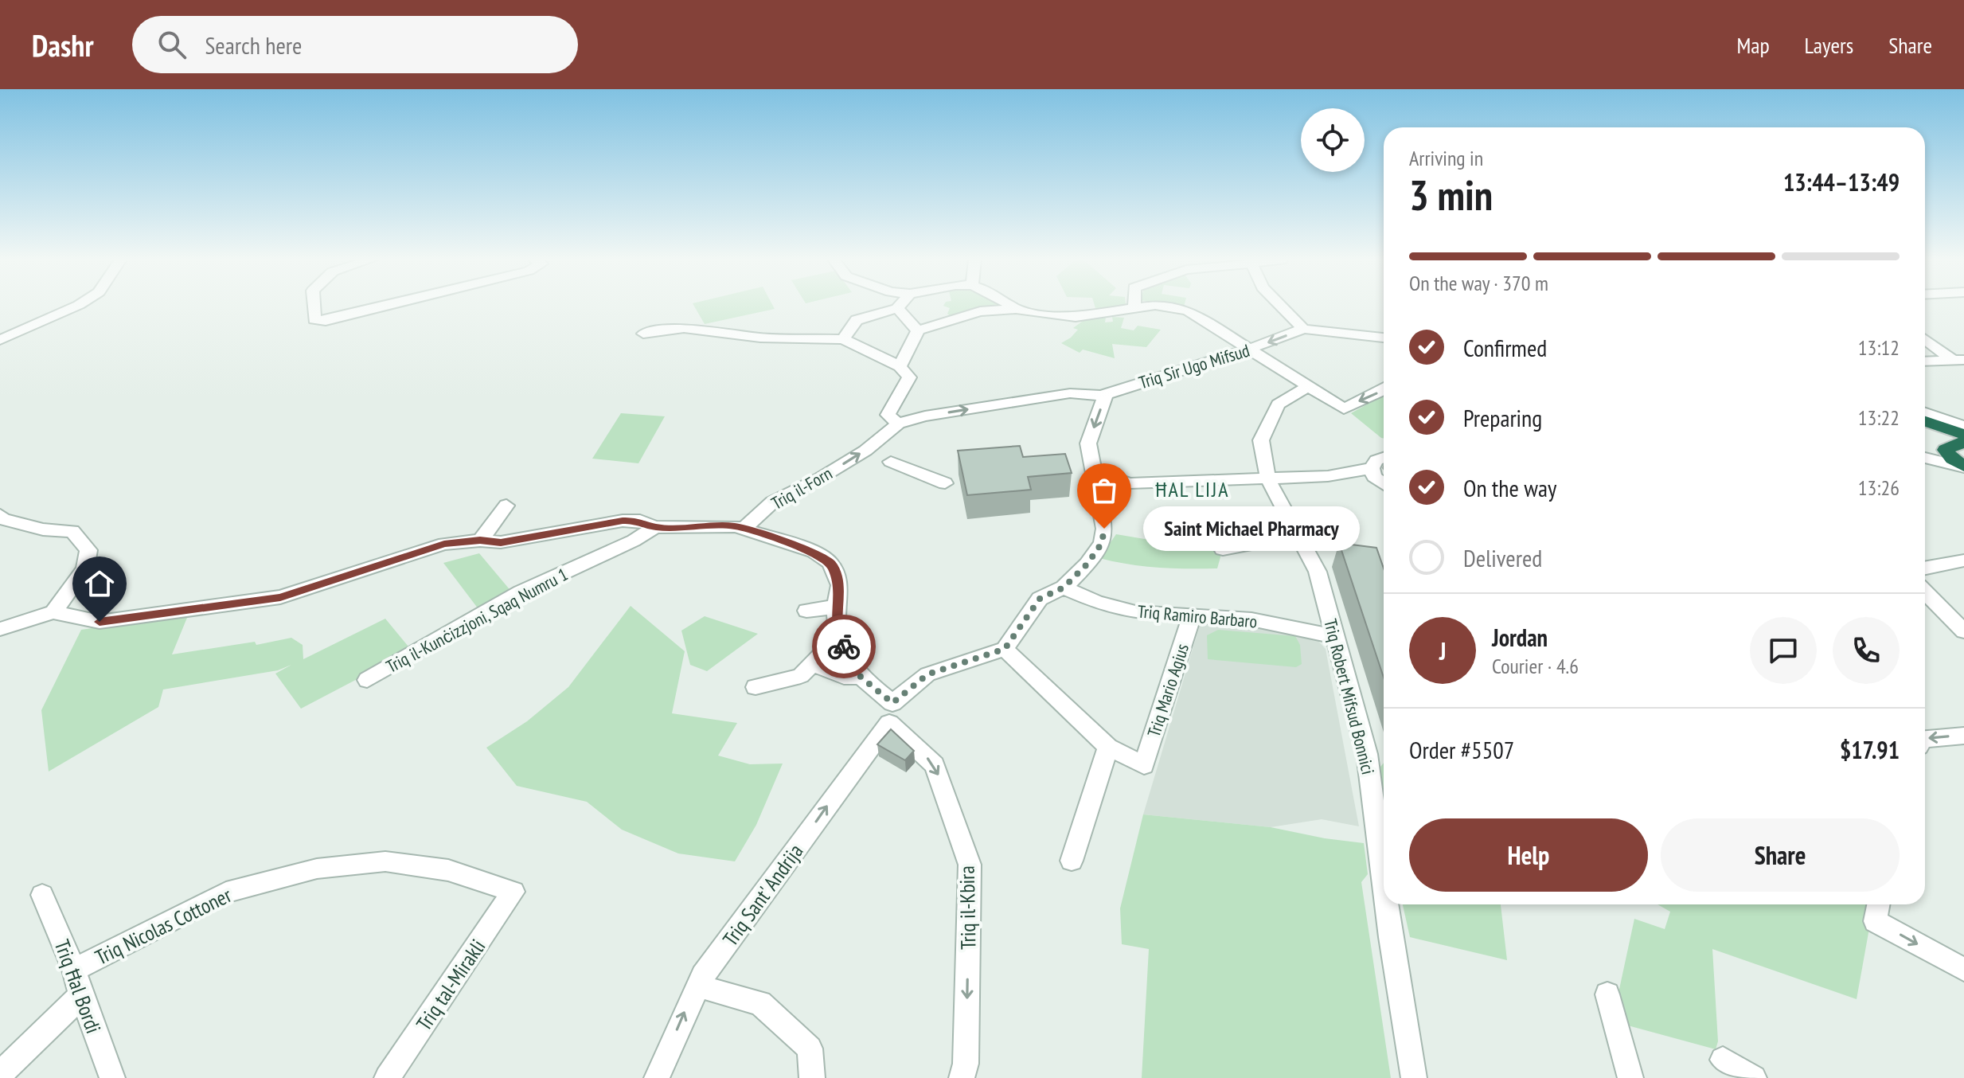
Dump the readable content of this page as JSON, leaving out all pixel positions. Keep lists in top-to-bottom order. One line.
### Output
{"streets":{"street":["Triq Sir Ugo Mifsud","Triq il-Forn","Triq Ramiro Barbaro","Triq il-Kunċizzjoni, Sqaq Numru 1","Triq Mario Agius","Triq Robert Mifsud Bonnici","Triq Sant' Andrija","Triq il-Kbira","Triq Nicolas Cottoner","Triq tal-Mirakli","Triq Ħal Bordi"]},"crossings":[["Triq Sir Ugo Mifsud","Triq il-Forn"],["Triq il-Forn","Triq Sant' Andrija"],["Triq il-Forn","Triq il-Kbira"],["Triq Ramiro Barbaro","Triq Mario Agius"],["Triq Ramiro Barbaro","Triq Robert Mifsud Bonnici"],["Triq Sant' Andrija","Triq il-Kbira"],["Triq Nicolas Cottoner","Triq tal-Mirakli"],["Triq Nicolas Cottoner","Triq Ħal Bordi"]],"one_way":["Triq Sant' Andrija","Triq il-Kbira"],"districts":["ĦAL LIJA"],"places":["Saint Michael Pharmacy"],"page":{"header":"Dashr","search":"Search here","nav":["Map","Layers","Share"],"heading":["3 min","Arriving in","13:44–13:49"],"panel":["Jordan","Courier · 4.6","Order #5507","$17.91"],"bar":"On the way · 370 m","list":[["Confirmed","13:12"],["Preparing","13:22"],["On the way","13:26"],"Delivered"],"bubble":"Saint Michael Pharmacy","round":"J","buttons":["Help","Share"]}}
